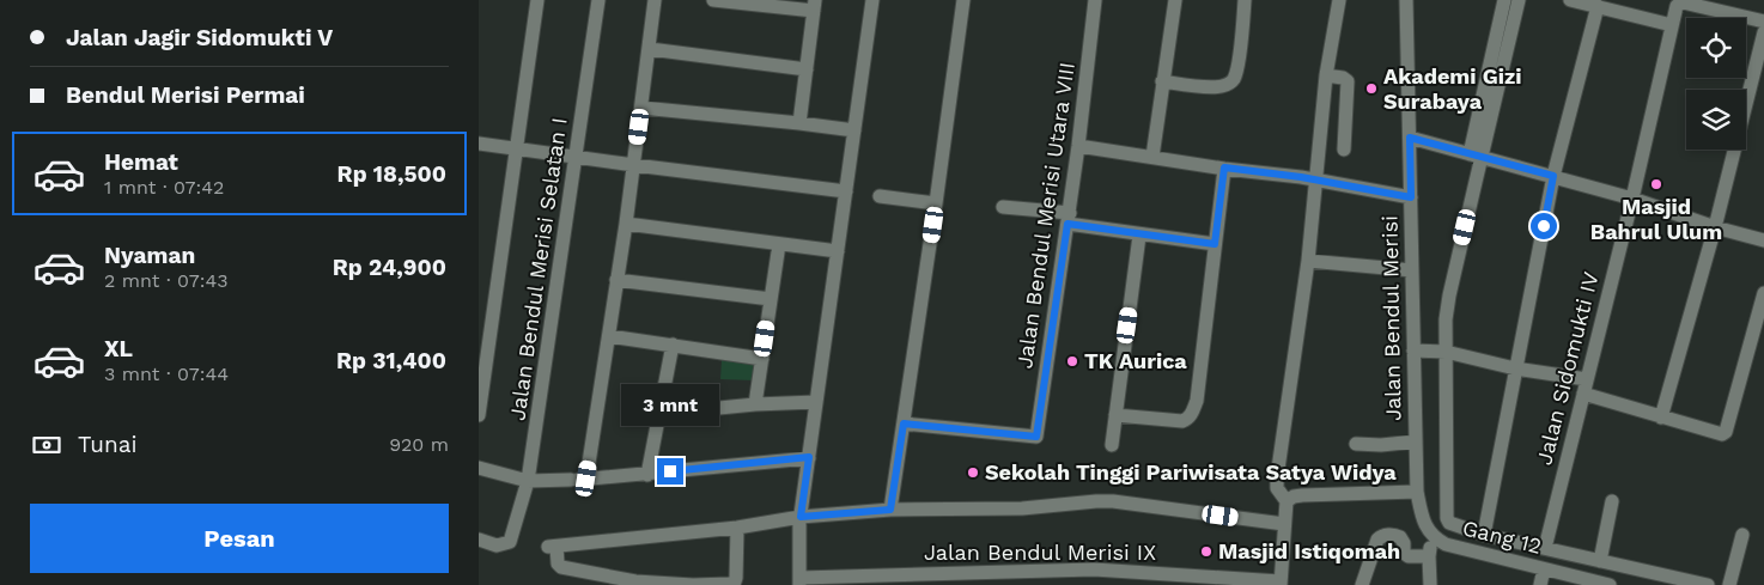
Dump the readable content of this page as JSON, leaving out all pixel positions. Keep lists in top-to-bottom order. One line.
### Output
{"streets":{"street":["Jalan Bendul Merisi Utara VIII","Jalan Bendul Merisi Selatan I","Jalan Bendul Merisi","Jalan Sidomukti IV","Gang 12","Jalan Bendul Merisi IX"]},"crossings":[["Jalan Bendul Merisi","Gang 12"]],"places":["Akademi Gizi Surabaya","Masjid Bahrul Ulum","TK Aurica","Sekolah Tinggi Pariwisata Satya Widya","Masjid Istiqomah"],"page":{"banner":["Jalan Jagir Sidomukti V","Bendul Merisi Permai"],"list":[{"name":"Hemat","note":"1 mnt · 07:42","value":"Rp 18,500"},{"name":"Nyaman","note":"2 mnt · 07:43","value":"Rp 24,900"},{"name":"XL","note":"3 mnt · 07:44","value":"Rp 31,400"}],"bubble":"3 mnt","pay":["Tunai","920 m"],"buttons":"Pesan"}}
